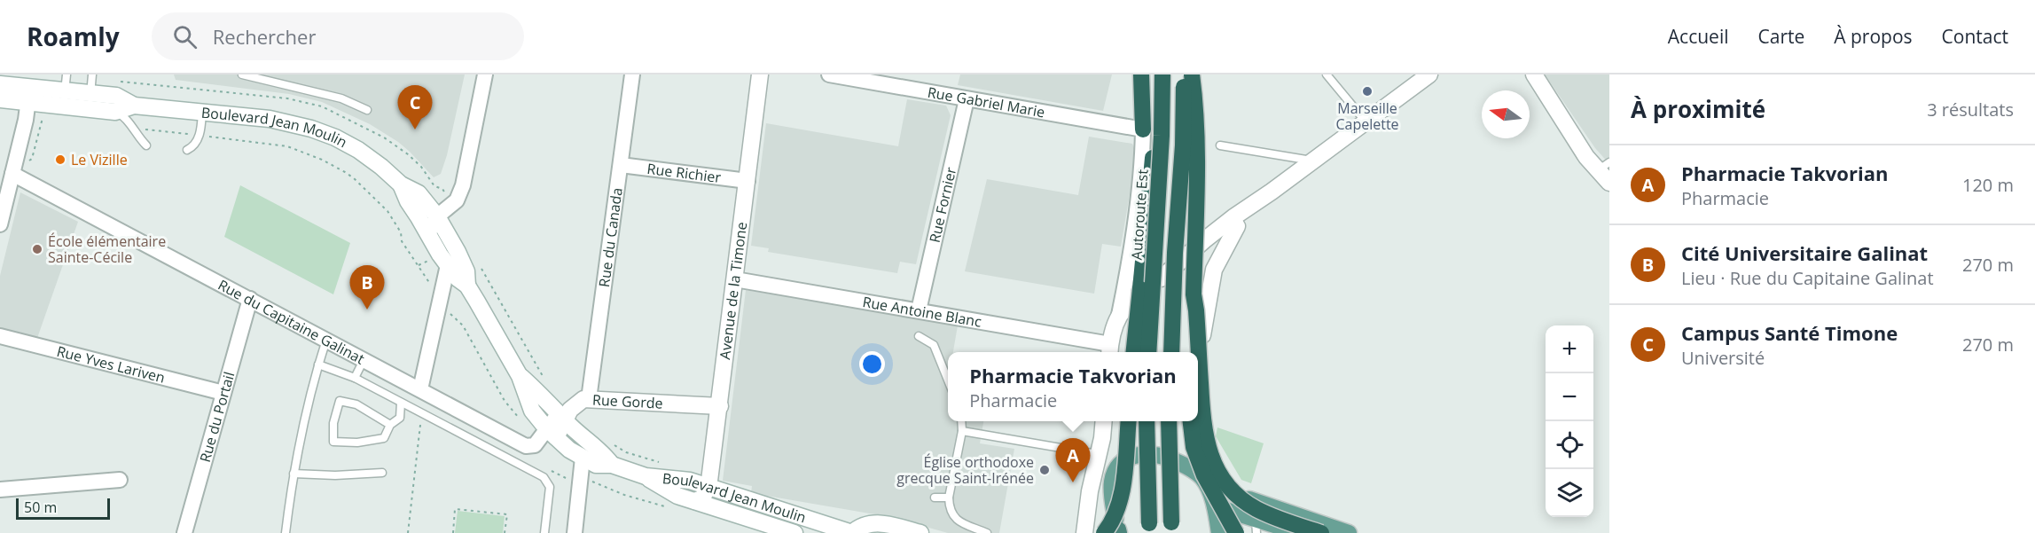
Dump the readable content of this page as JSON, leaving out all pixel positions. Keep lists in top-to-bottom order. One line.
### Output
{"streets":{"highway":["Autoroute Est"],"street":["Rue Gabriel Marie","Boulevard Jean Moulin","Rue Richier","Rue Fornier","Rue du Canada","Avenue de la Timone","Rue Antoine Blanc","Rue du Capitaine Galinat","Rue Yves Lariven","Rue Gorde","Rue du Portail"]},"crossings":[["Rue Gabriel Marie","Rue Fornier"],["Boulevard Jean Moulin","Avenue de la Timone"],["Boulevard Jean Moulin","Rue du Capitaine Galinat"],["Boulevard Jean Moulin","Rue Gorde"],["Rue Richier","Rue du Canada"],["Rue Richier","Avenue de la Timone"],["Rue Fornier","Rue Antoine Blanc"],["Rue du Canada","Rue Gorde"],["Avenue de la Timone","Rue Antoine Blanc"],["Avenue de la Timone","Rue Gorde"],["Rue du Capitaine Galinat","Rue Gorde"],["Rue du Capitaine Galinat","Rue du Portail"],["Rue Yves Lariven","Rue du Portail"]],"places":["Marseille Capelette","Le Vizille","École élémentaire Sainte-Cécile","Église orthodoxe grecque Saint-Irénée"],"scale_bar":"50 m","north":"left","page":{"header":"Roamly","search":"Rechercher","nav":["Accueil","Carte","À propos","Contact"],"heading":["À proximité","3 résultats"],"pins":["C","B","A"],"list":[{"mark":"A","name":"Pharmacie Takvorian","note":"Pharmacie","value":"120 m"},{"mark":"B","name":"Cité Universitaire Galinat","note":"Lieu · Rue du Capitaine Galinat","value":"270 m"},{"mark":"C","name":"Campus Santé Timone","note":"Université","value":"270 m"}],"map_buttons":["+","−"],"popup":["Pharmacie Takvorian","Pharmacie"],"scale":"50 m"}}
